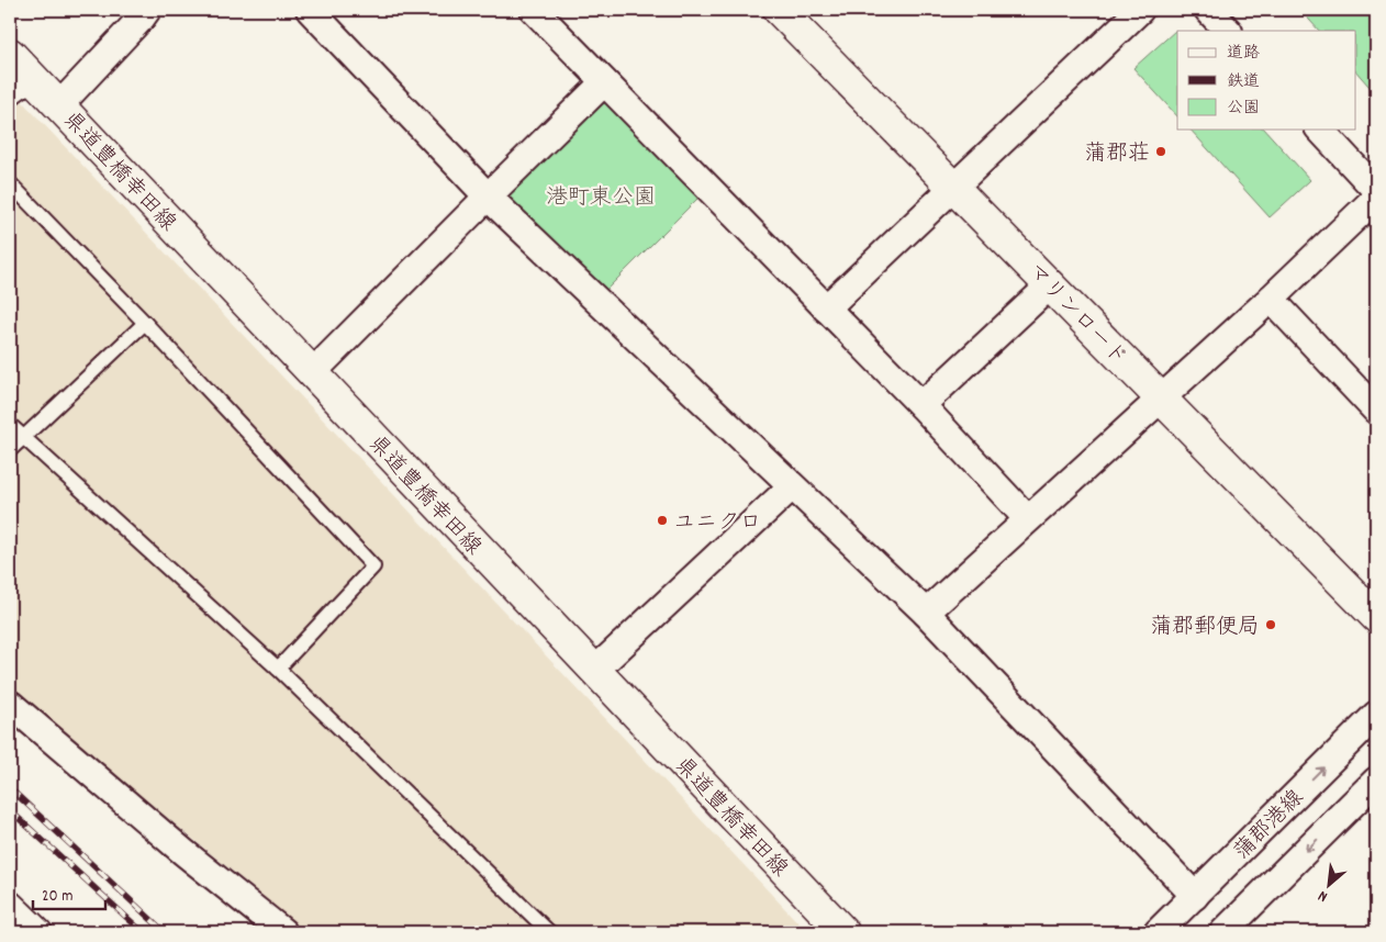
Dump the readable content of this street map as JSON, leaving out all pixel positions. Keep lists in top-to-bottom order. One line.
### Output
{"streets":{"main road":["県道豊橋幸田線","マリンロード"],"street":["蒲郡港線"]},"parks":["港町東公園"],"places":["蒲郡荘","ユニクロ","蒲郡郵便局"],"legend":["道路","鉄道","公園"],"scale_bar":"20 m","north":"bottom left"}
